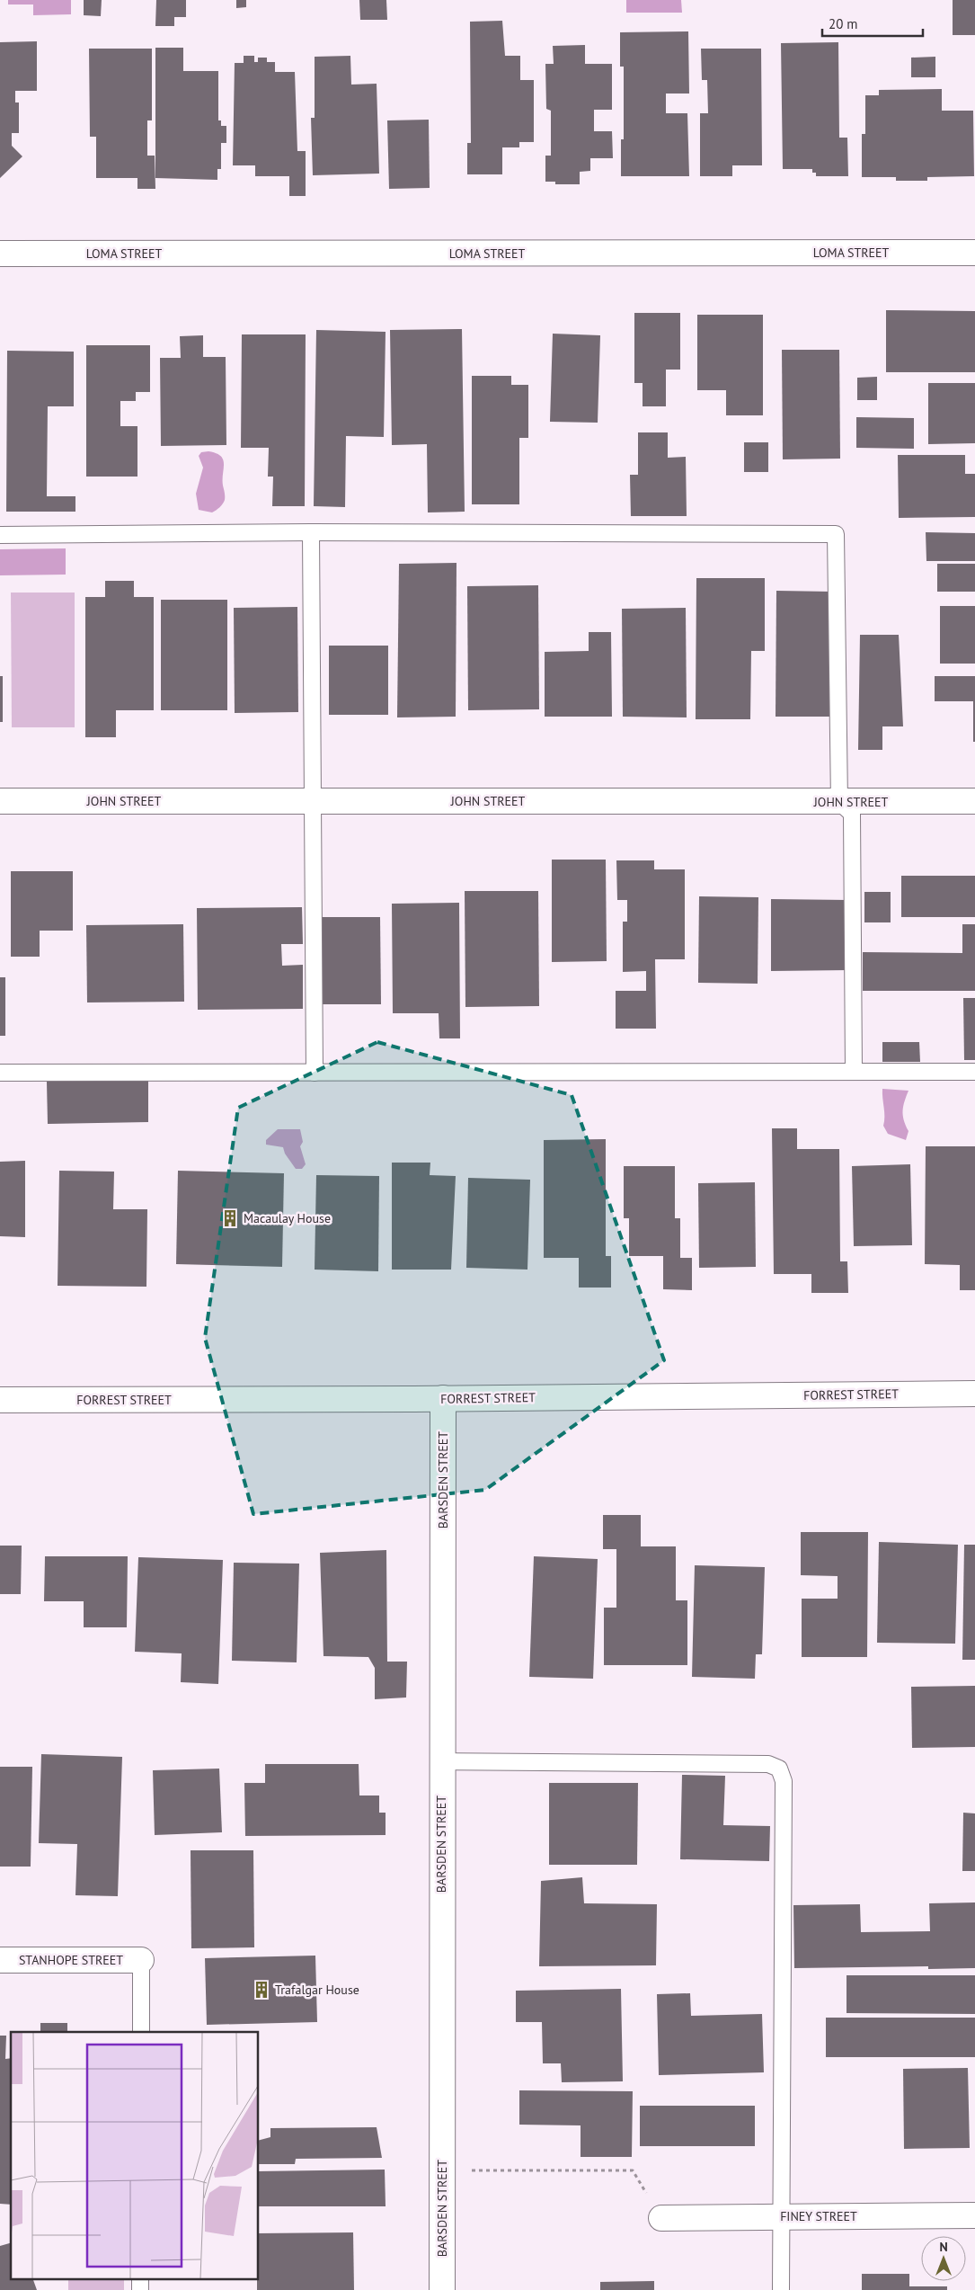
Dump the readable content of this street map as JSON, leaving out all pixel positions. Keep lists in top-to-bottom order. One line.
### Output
{"streets":{"street":["LOMA STREET","JOHN STREET","FORREST STREET","BARSDEN STREET","STANHOPE STREET","FINEY STREET"]},"crossings":[["FORREST STREET","BARSDEN STREET"]],"places":{"building":["Macaulay House","Trafalgar House"]},"scale_bar":"20 m","north":"top"}
